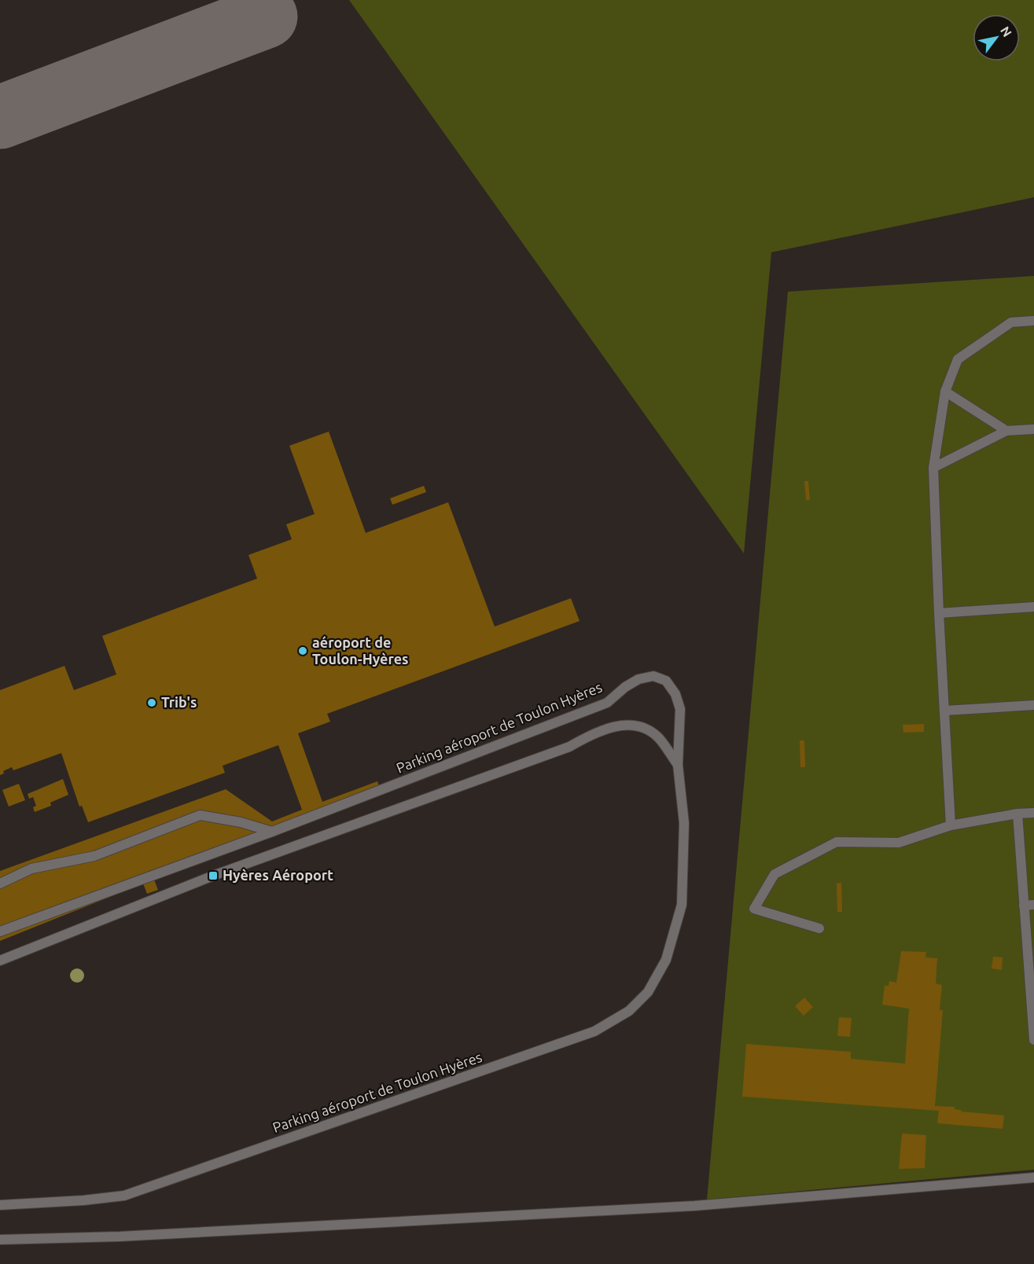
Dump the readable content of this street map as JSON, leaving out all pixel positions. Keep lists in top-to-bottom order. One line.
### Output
{"streets":{"lane":["Parking aéroport de Toulon Hyères"]},"places":{"other":["aéroport de Toulon-Hyères","Trib's"],"transit":["Hyères Aéroport"]},"north":"top right"}
